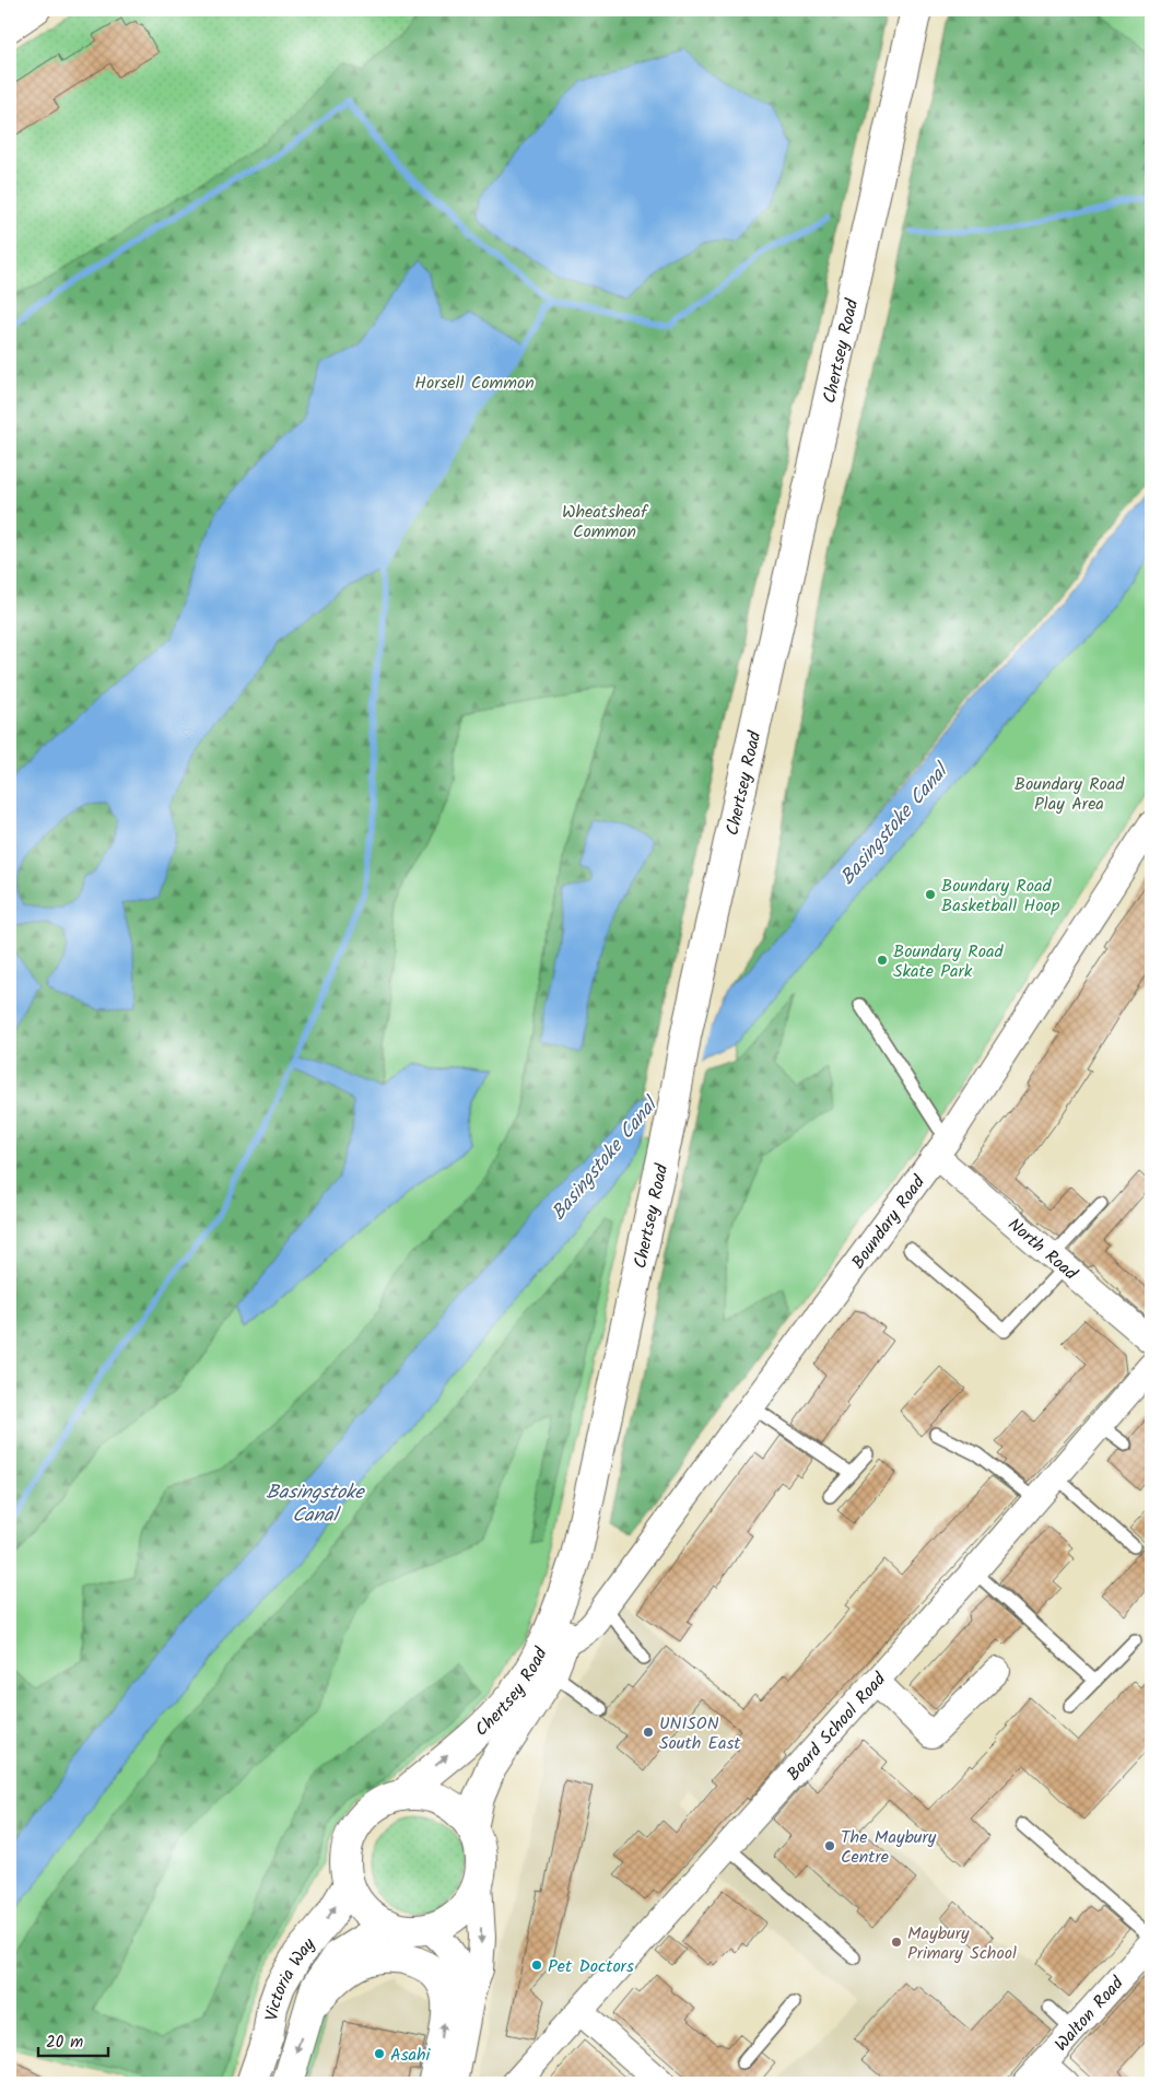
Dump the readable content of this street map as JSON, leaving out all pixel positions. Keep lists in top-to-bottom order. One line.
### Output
{"streets":{"main road":["Chertsey Road","Victoria Way"],"street":["Boundary Road","North Road","Board School Road","Walton Road"]},"crossings":[["Chertsey Road","Boundary Road"],["Chertsey Road","Victoria Way"],["Boundary Road","North Road"]],"water":["Basingstoke Canal"],"parks":["Horsell Common","Wheatsheaf Common","Boundary Road Play Area"],"places":["Boundary Road Basketball Hoop","Boundary Road Skate Park","UNISON South East","The Maybury Centre","Maybury Primary School","Pet Doctors","Asahi"],"scale_bar":"20 m"}
